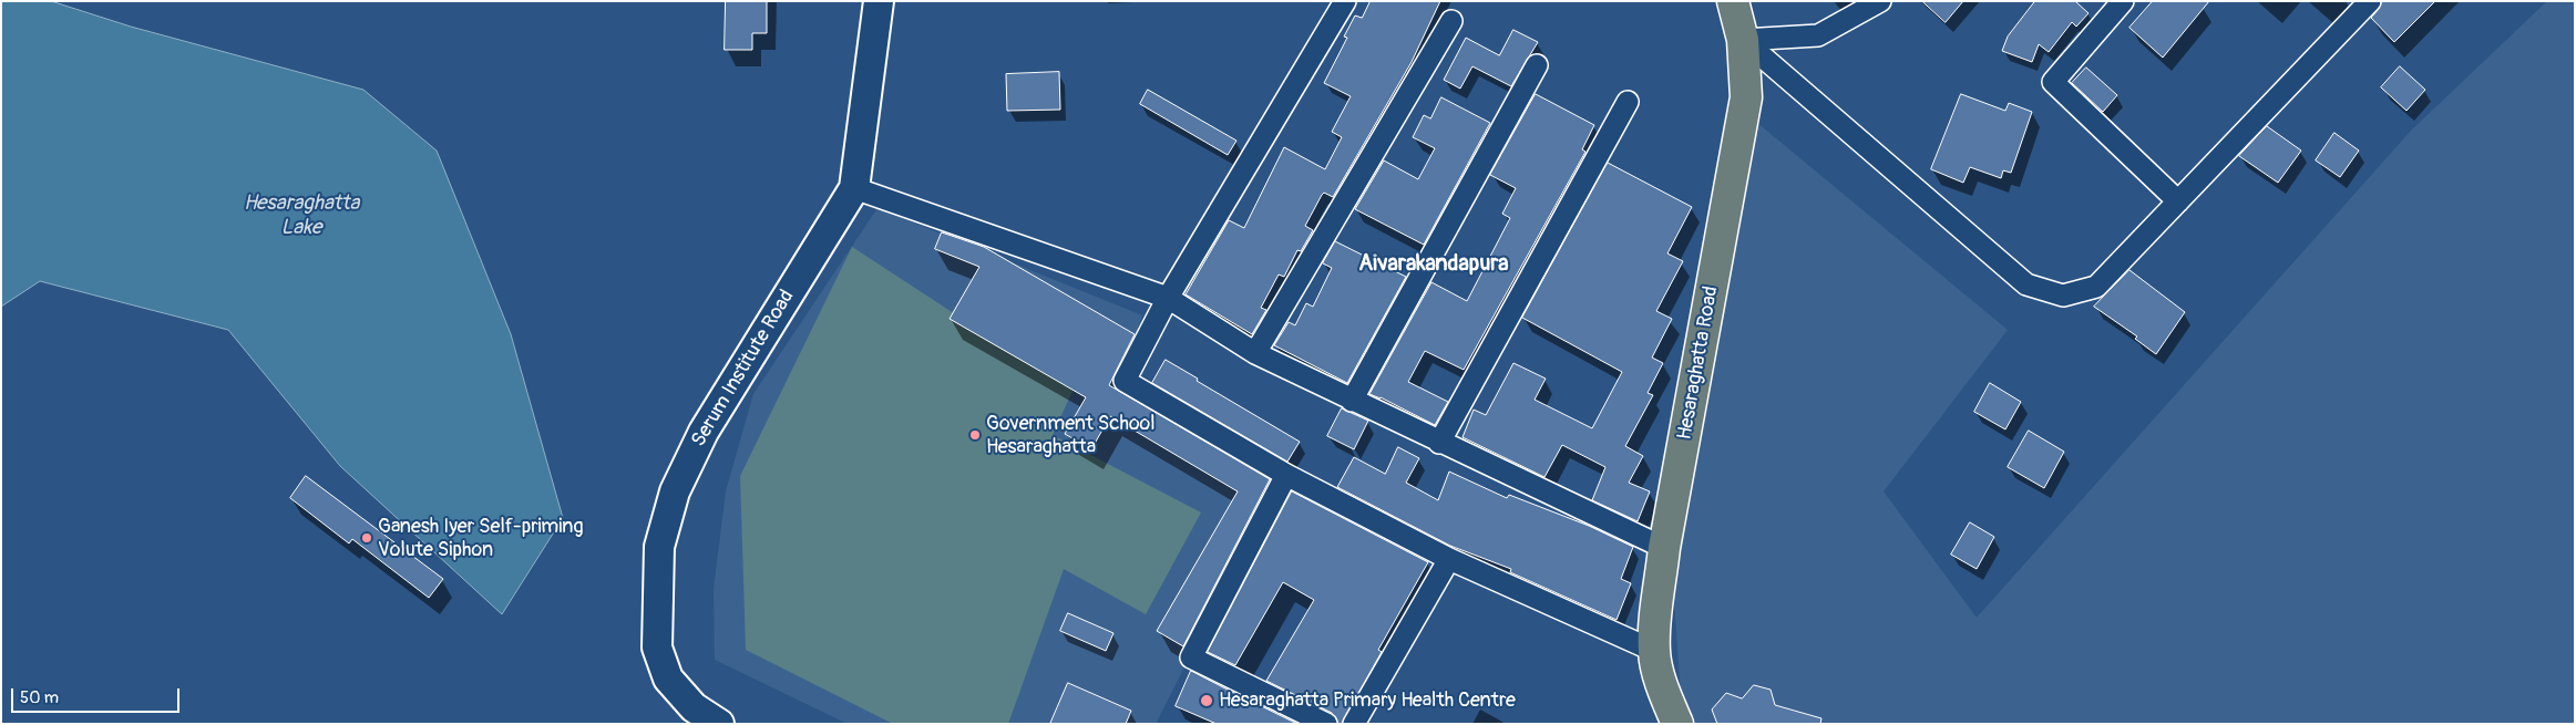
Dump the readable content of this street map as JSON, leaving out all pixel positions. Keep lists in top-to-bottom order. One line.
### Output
{"streets":{"main road":["Hesaraghatta Road","Serum Institute Road"]},"districts":["Aivarakandapura"],"water":["Hesaraghatta Lake"],"places":["Government School Hesaraghatta","Ganesh Iyer Self-priming Volute Siphon","Hesaraghatta Primary Health Centre"],"scale_bar":"50 m"}
